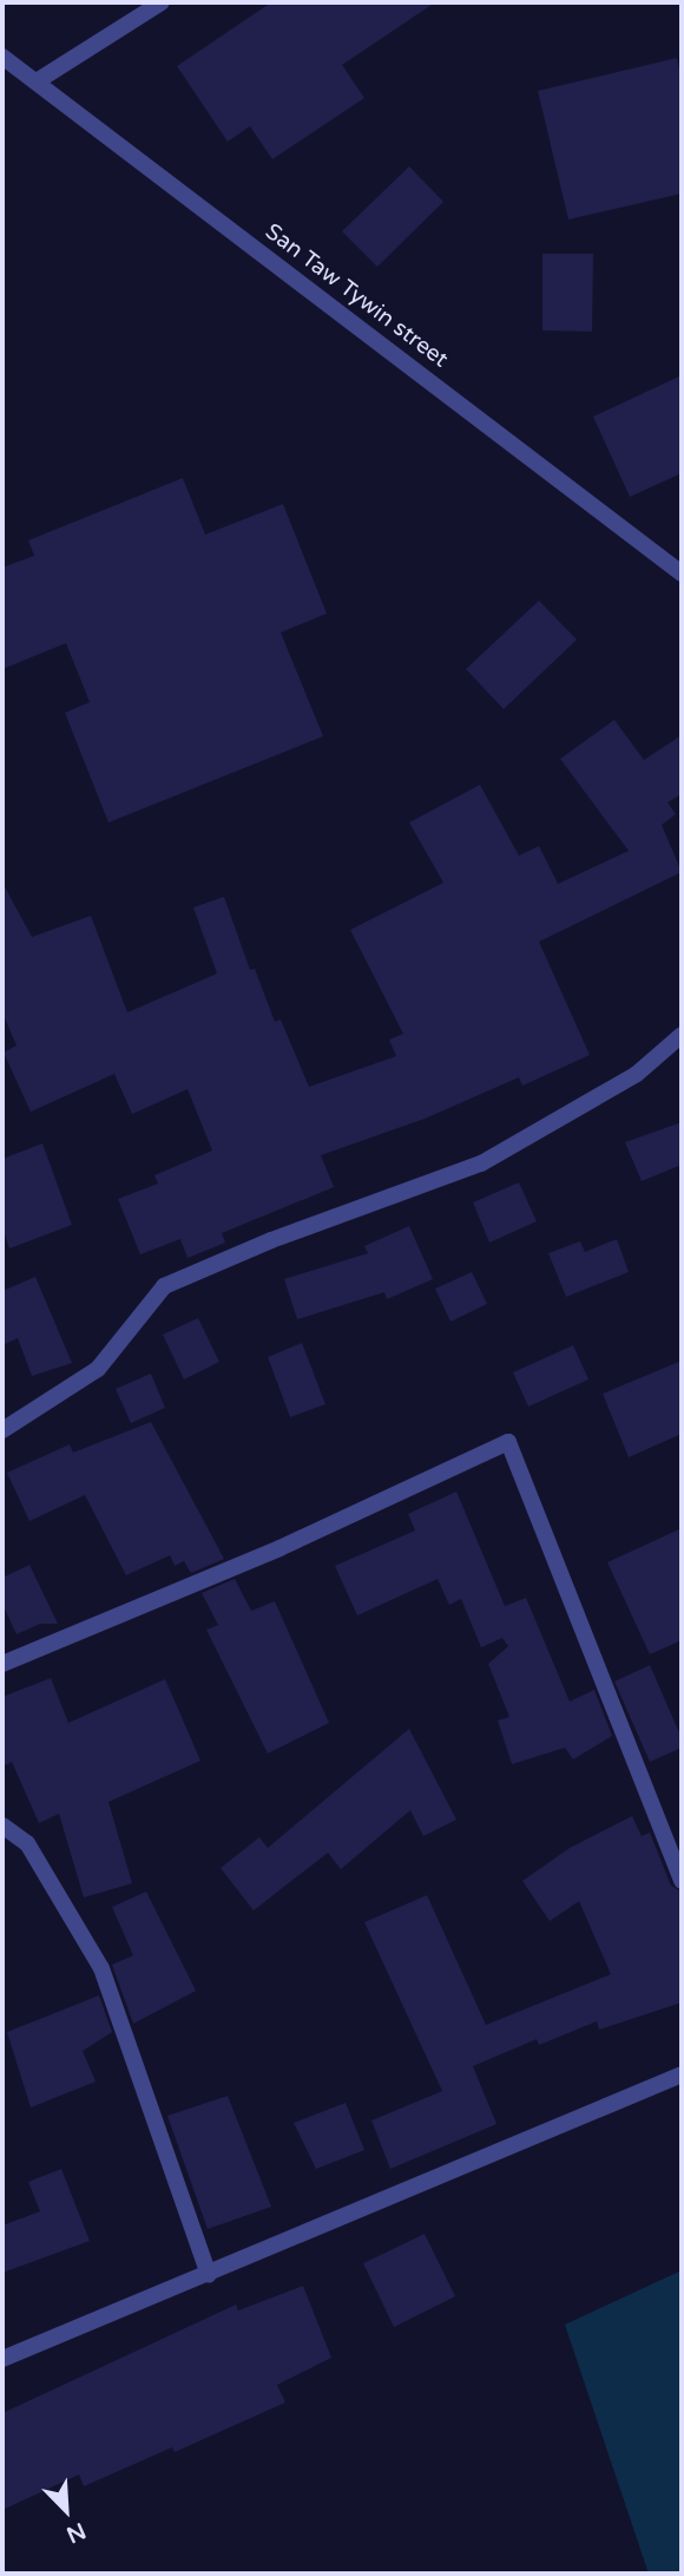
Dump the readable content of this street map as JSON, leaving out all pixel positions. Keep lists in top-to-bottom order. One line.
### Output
{"streets":{"street":["San Taw Tywin street"]},"north":"bottom right"}
